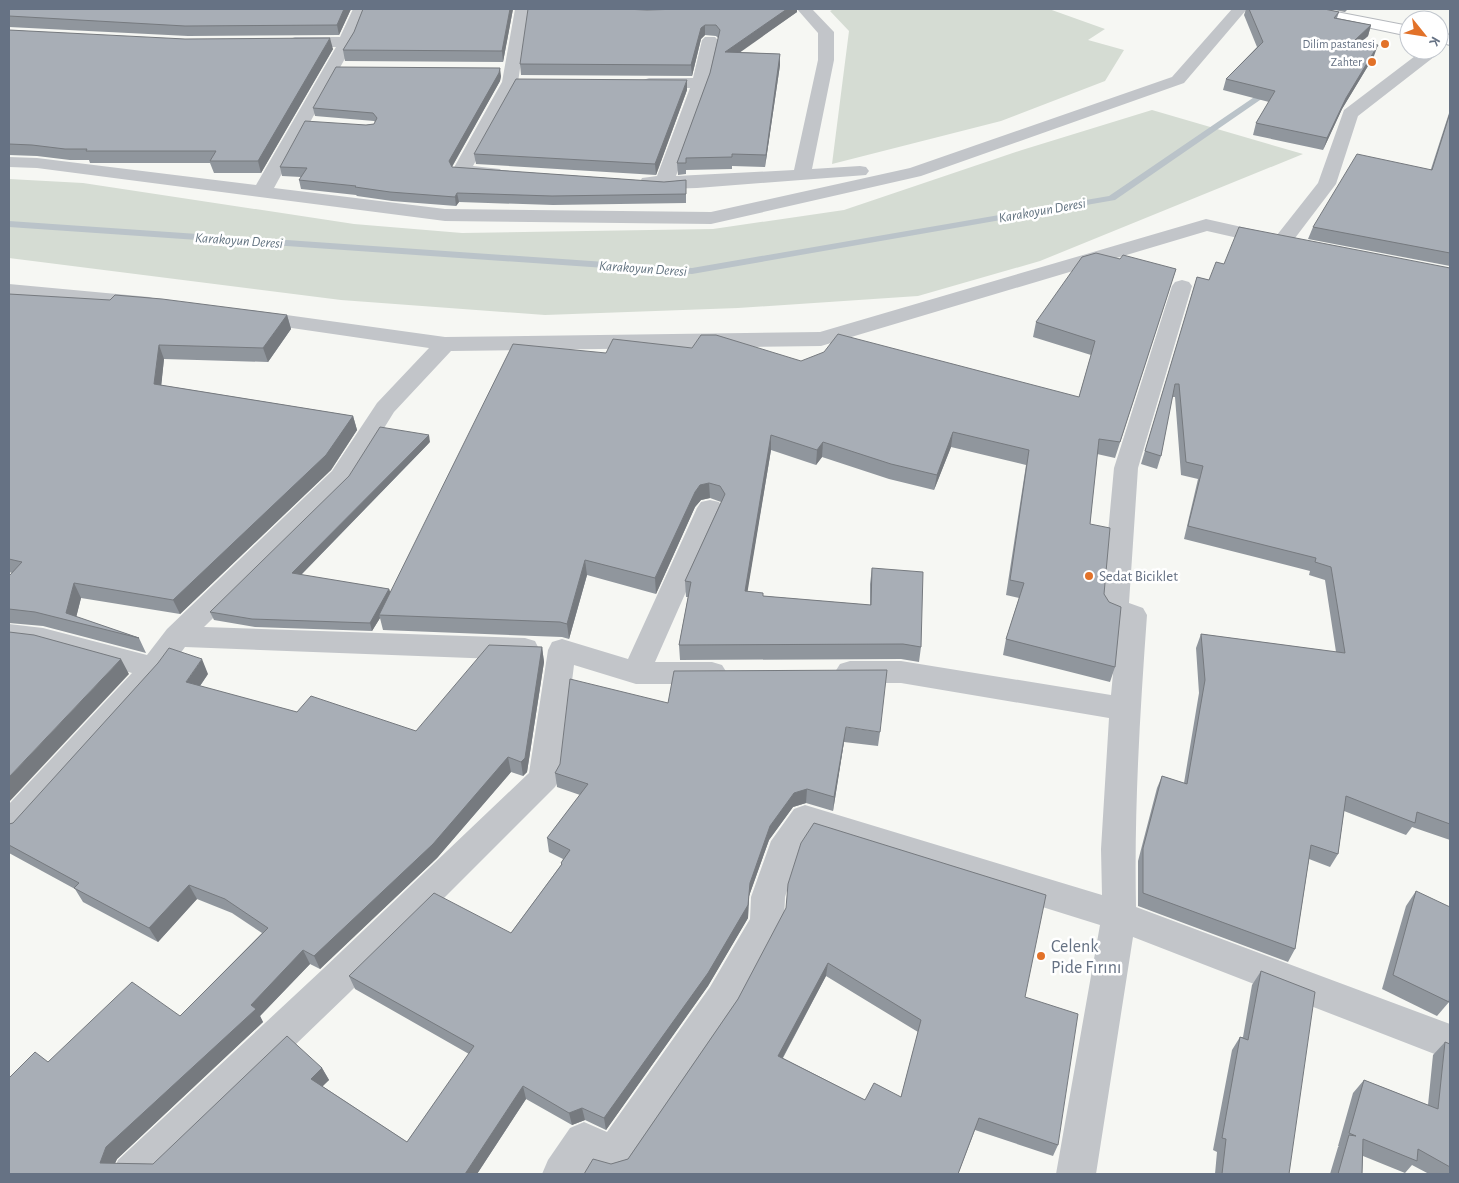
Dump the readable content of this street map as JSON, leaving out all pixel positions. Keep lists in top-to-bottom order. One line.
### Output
{"water":["Karakoyun Deresi"],"places":["Dilim pastanesi","Zahter","Sedat Biciklet","Celenk Pide Fırını"],"north":"bottom right"}
